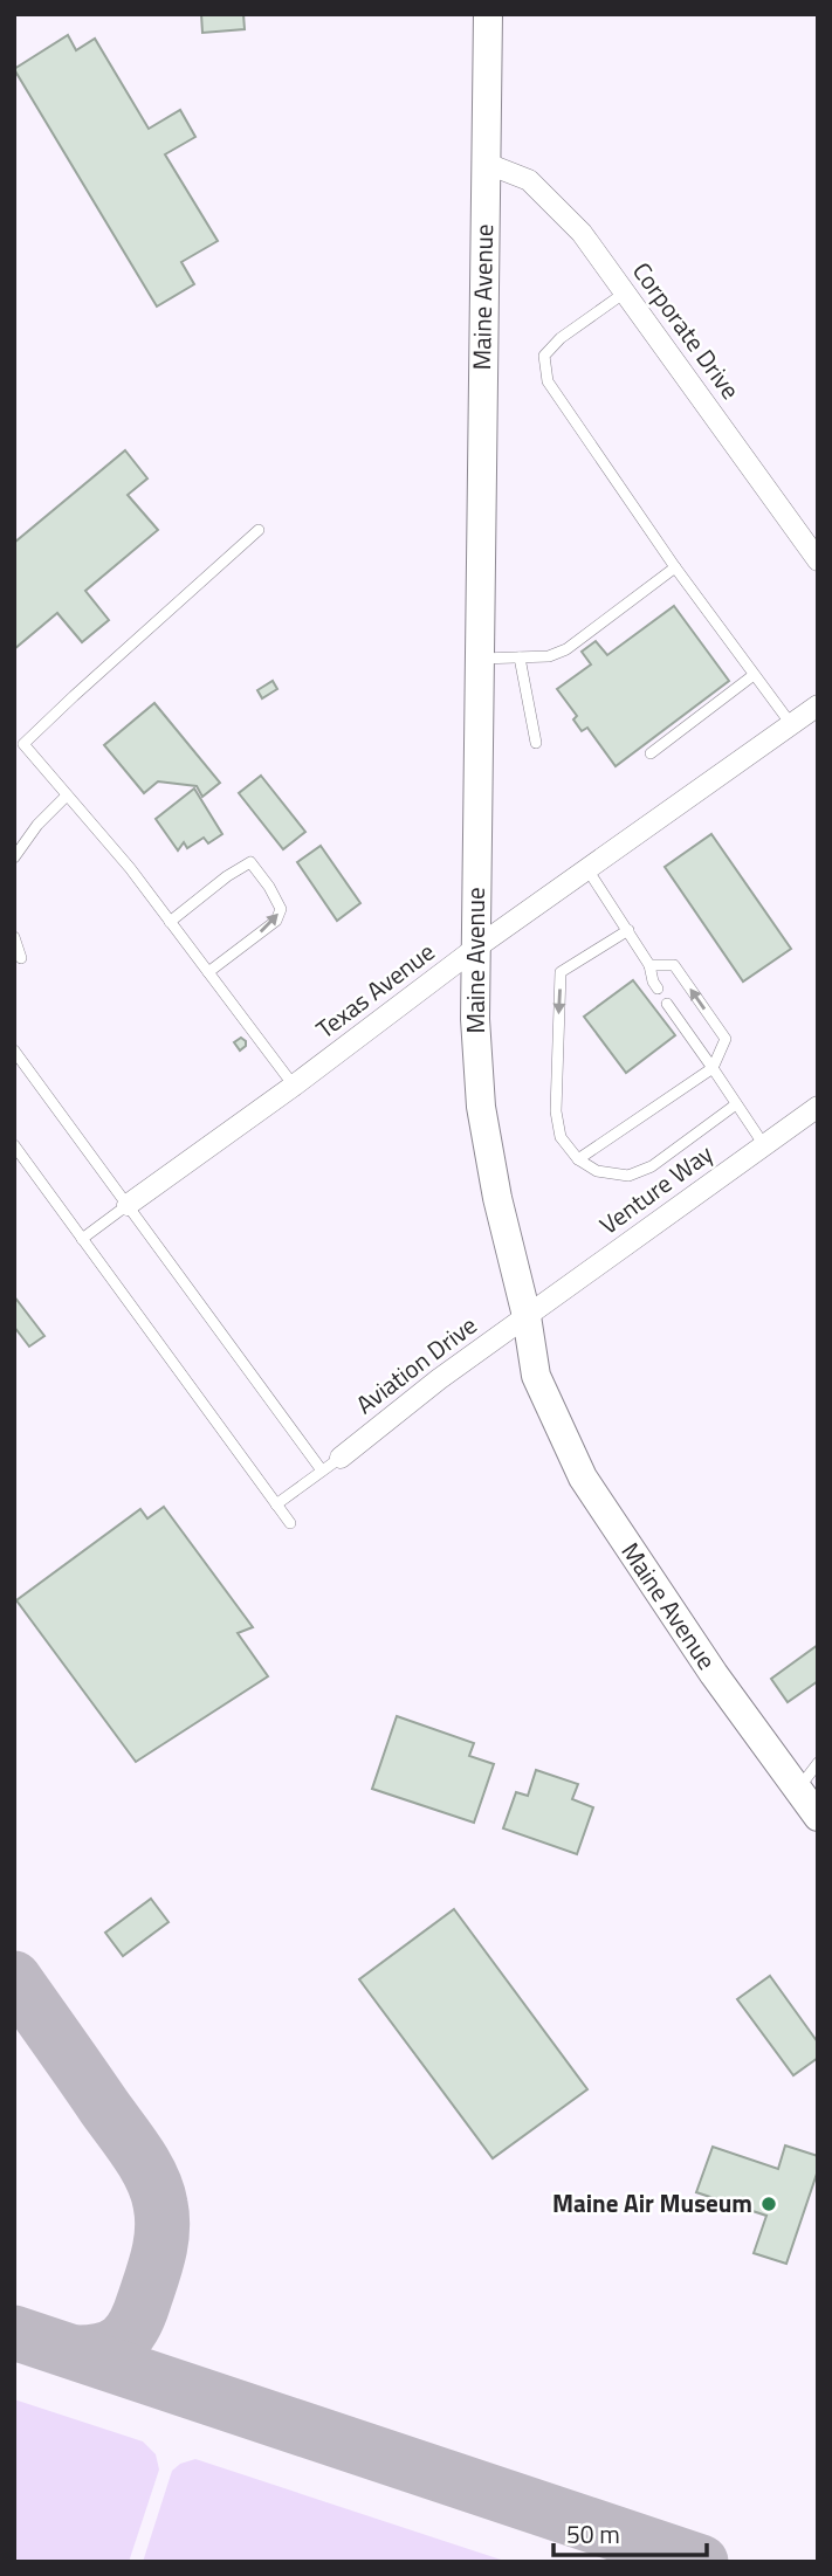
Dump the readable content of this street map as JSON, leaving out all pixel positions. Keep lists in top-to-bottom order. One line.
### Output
{"streets":{"main road":["Maine Avenue"],"street":["Corporate Drive","Texas Avenue","Venture Way","Aviation Drive"]},"crossings":[["Maine Avenue","Corporate Drive"],["Maine Avenue","Texas Avenue"],["Maine Avenue","Venture Way"],["Maine Avenue","Aviation Drive"],["Venture Way","Aviation Drive"]],"places":["Maine Air Museum"],"scale_bar":"50 m"}
